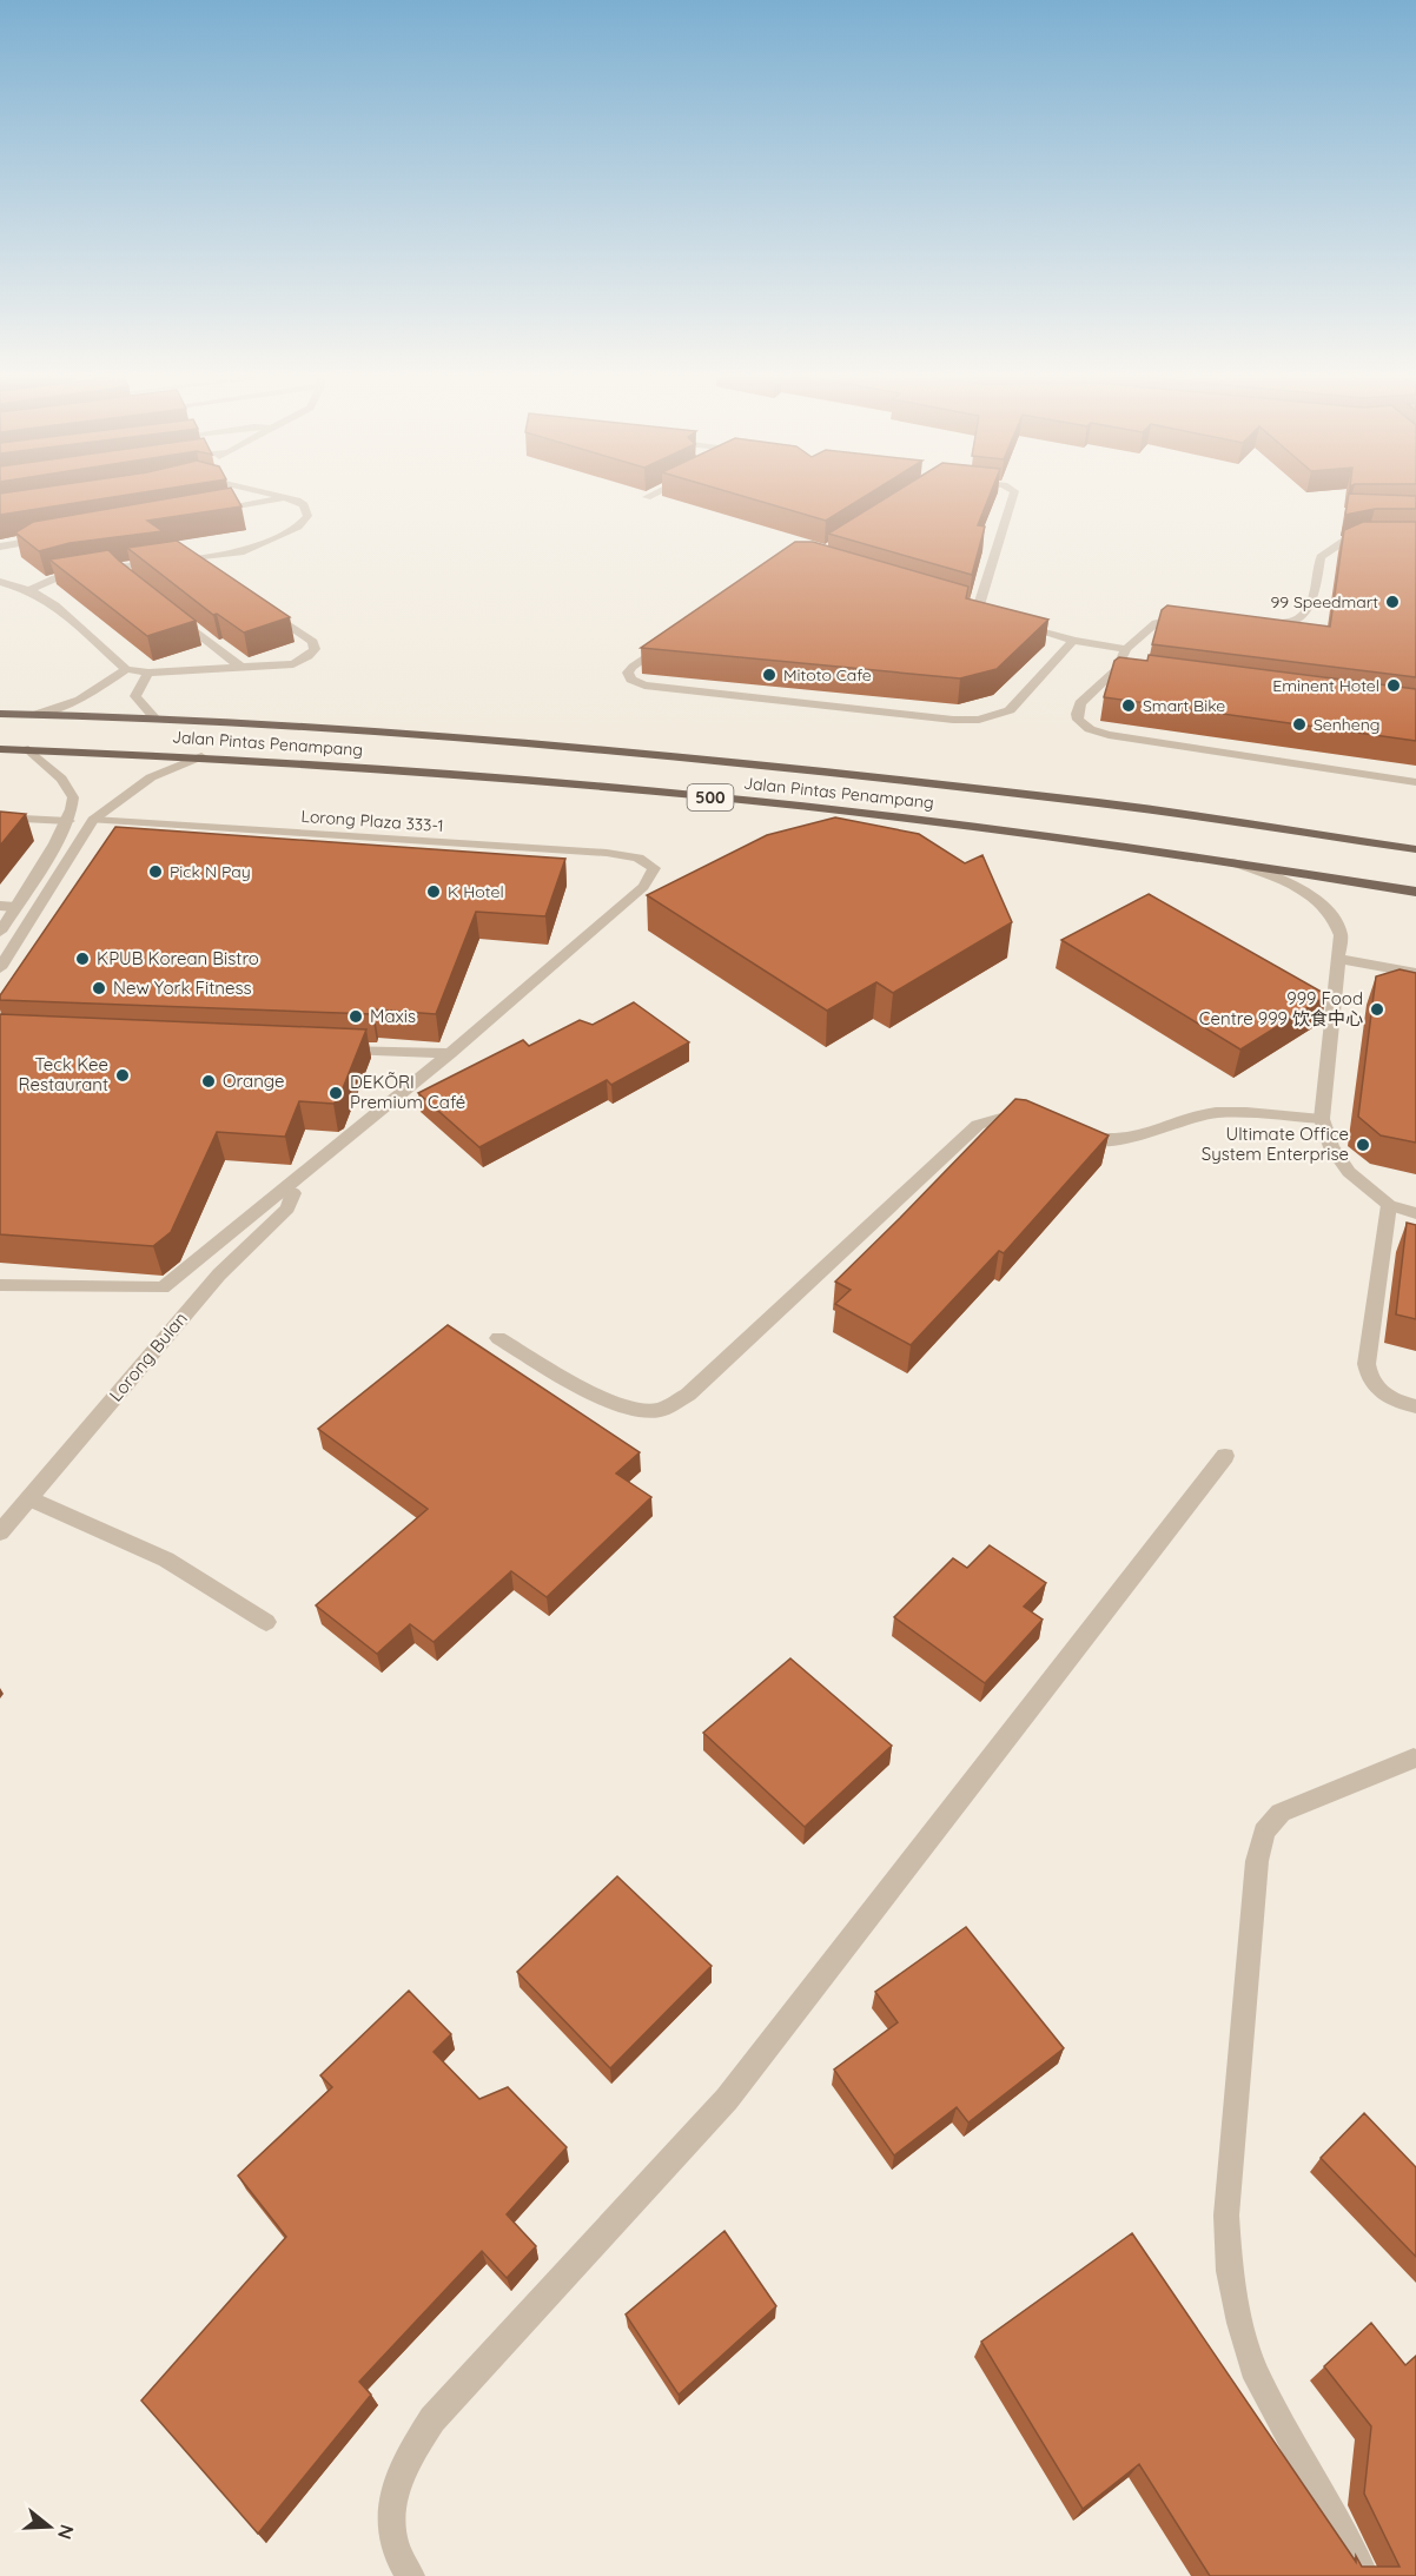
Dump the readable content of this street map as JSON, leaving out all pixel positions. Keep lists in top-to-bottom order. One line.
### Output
{"streets":{"main road":["Jalan Pintas Penampang","500"],"street":["Lorong Plaza 333-1","Lorong Bulan"]},"places":["99 Speedmart","Mitoto Cafe","Eminent Hotel","Smart Bike","Senheng","Pick N Pay","K Hotel","KPUB Korean Bistro","New York Fitness","999 Food Centre 999 饮食中心","Maxis","Teck Kee Restaurant","Orange","DEKÕRI Premium Café","Ultimate Office System Enterprise"],"north":"right"}
